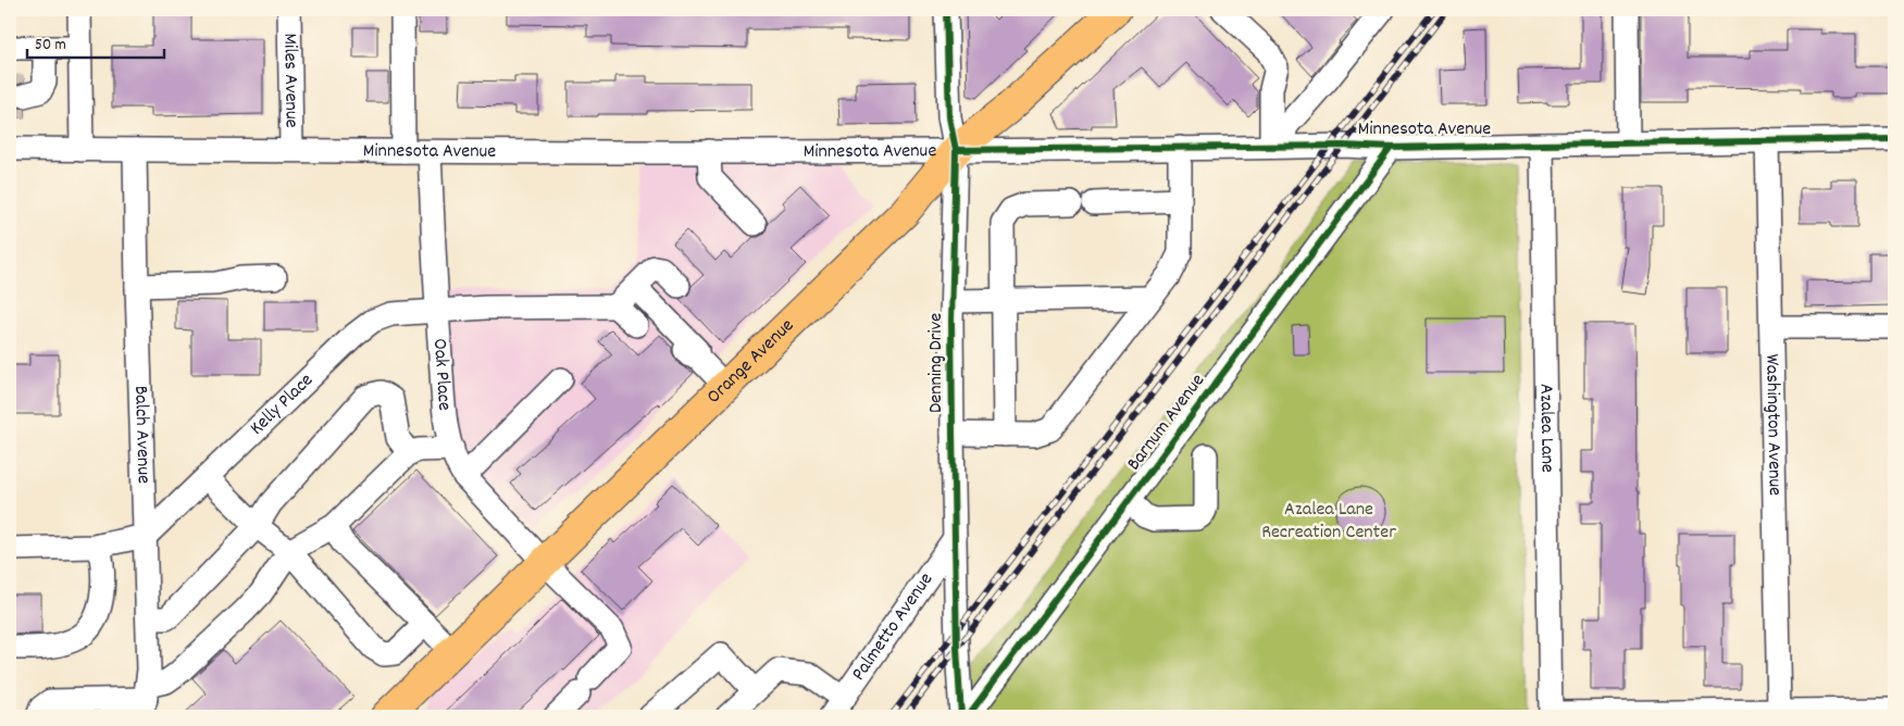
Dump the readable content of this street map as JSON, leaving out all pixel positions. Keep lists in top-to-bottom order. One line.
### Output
{"streets":{"main road":["Orange Avenue"],"street":["Miles Avenue","Minnesota Avenue","Denning Drive","Oak Place","Kelly Place","Barnum Avenue","Washington Avenue","Azalea Lane","Balch Avenue","Palmetto Avenue"]},"crossings":[["Miles Avenue","Minnesota Avenue"],["Minnesota Avenue","Orange Avenue"],["Minnesota Avenue","Denning Drive"],["Minnesota Avenue","Oak Place"],["Minnesota Avenue","Barnum Avenue"],["Minnesota Avenue","Washington Avenue"],["Minnesota Avenue","Azalea Lane"],["Minnesota Avenue","Balch Avenue"],["Orange Avenue","Denning Drive"],["Orange Avenue","Oak Place"],["Denning Drive","Palmetto Avenue"],["Oak Place","Kelly Place"],["Kelly Place","Balch Avenue"]],"parks":["Azalea Lane Recreation Center"],"scale_bar":"50 m"}
